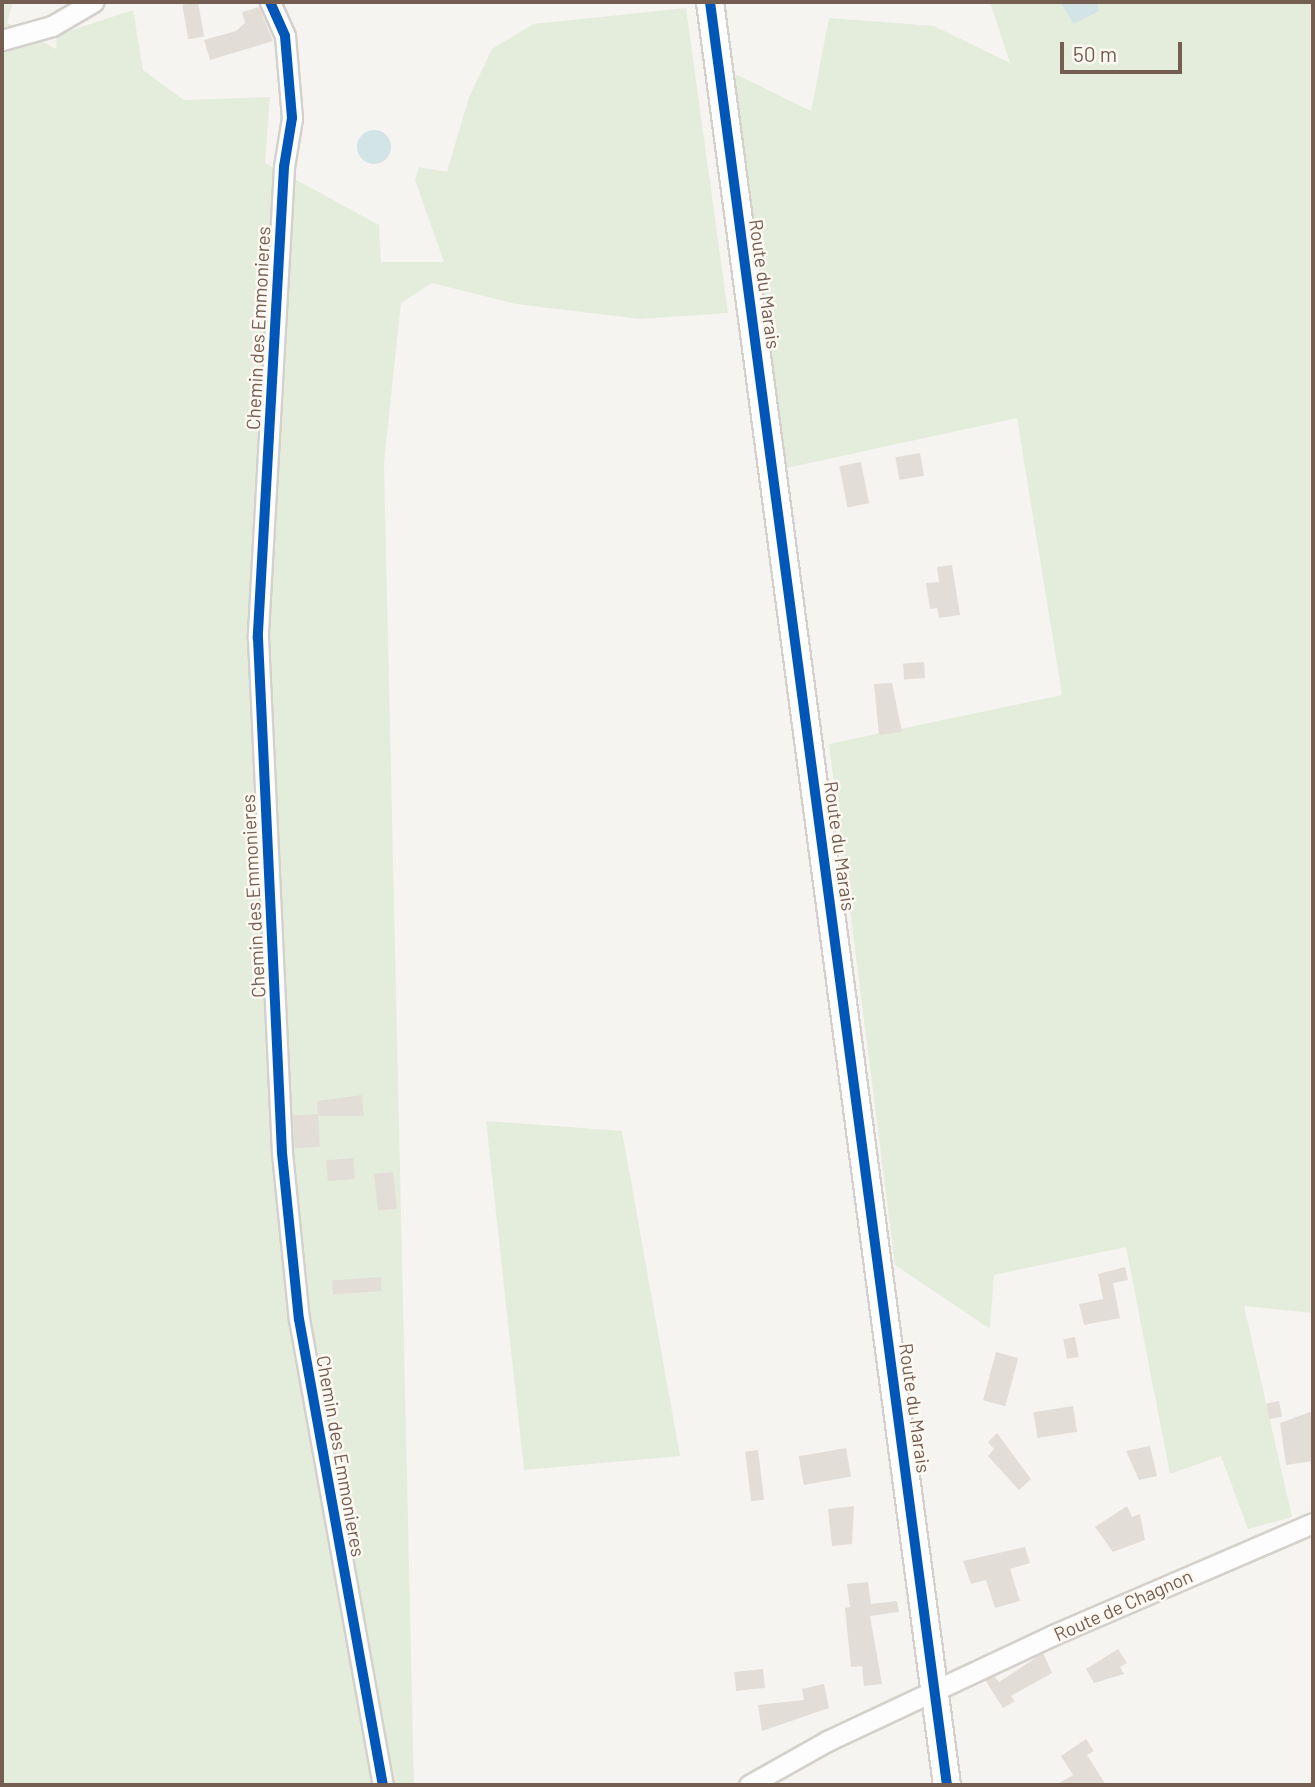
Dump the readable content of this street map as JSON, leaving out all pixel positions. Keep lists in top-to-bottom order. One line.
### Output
{"streets":{"street":["Route du Marais","Chemin des Emmonieres","Route de Chagnon"]},"crossings":[["Route du Marais","Route de Chagnon"]],"scale_bar":"50 m"}
